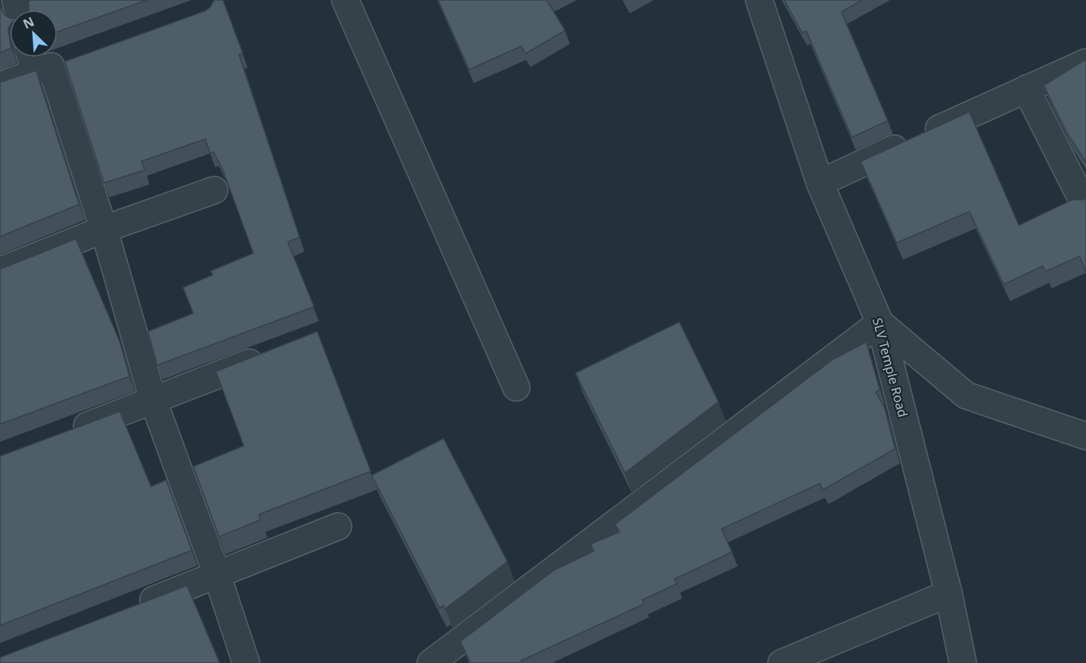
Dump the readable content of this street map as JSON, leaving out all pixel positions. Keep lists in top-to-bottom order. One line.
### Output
{"streets":{"street":["SLV Temple Road"]},"north":"top left"}
